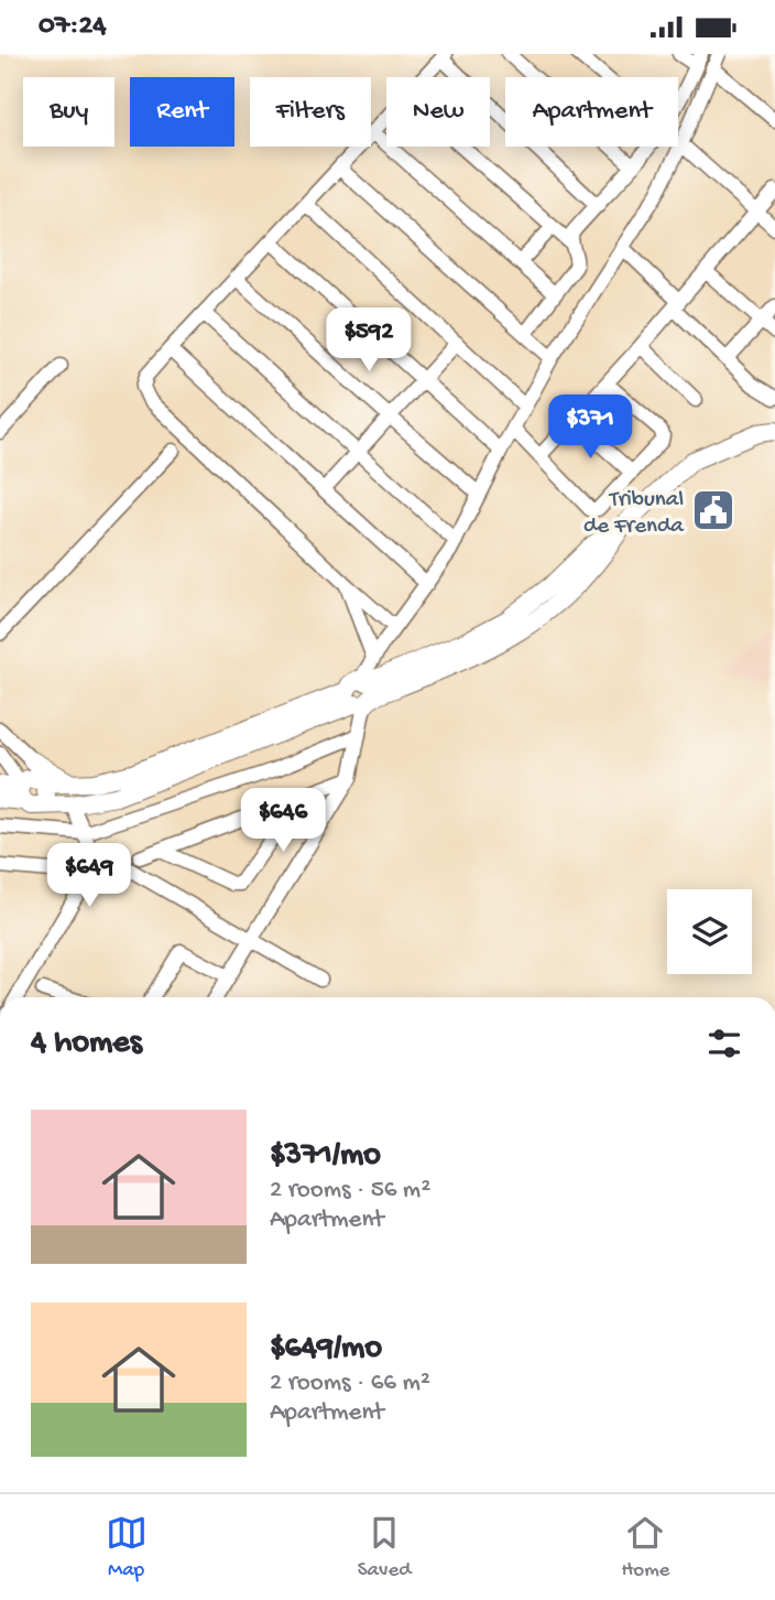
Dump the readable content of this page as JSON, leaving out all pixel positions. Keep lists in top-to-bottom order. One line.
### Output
{"places":{"public building":["Tribunal de Frenda"]},"page":{"status":"07:24","chip":["Buy","Rent","Filters","New","Apartment"],"price":["$592","$371","$646","$649"],"heading":"4 homes","list":[{"name":"$371/mo","note":"2 rooms · 56 m² · Apartment"},{"name":"$649/mo","note":"2 rooms · 66 m² · Apartment"}],"tabs":["Map","Saved","Home"]}}
